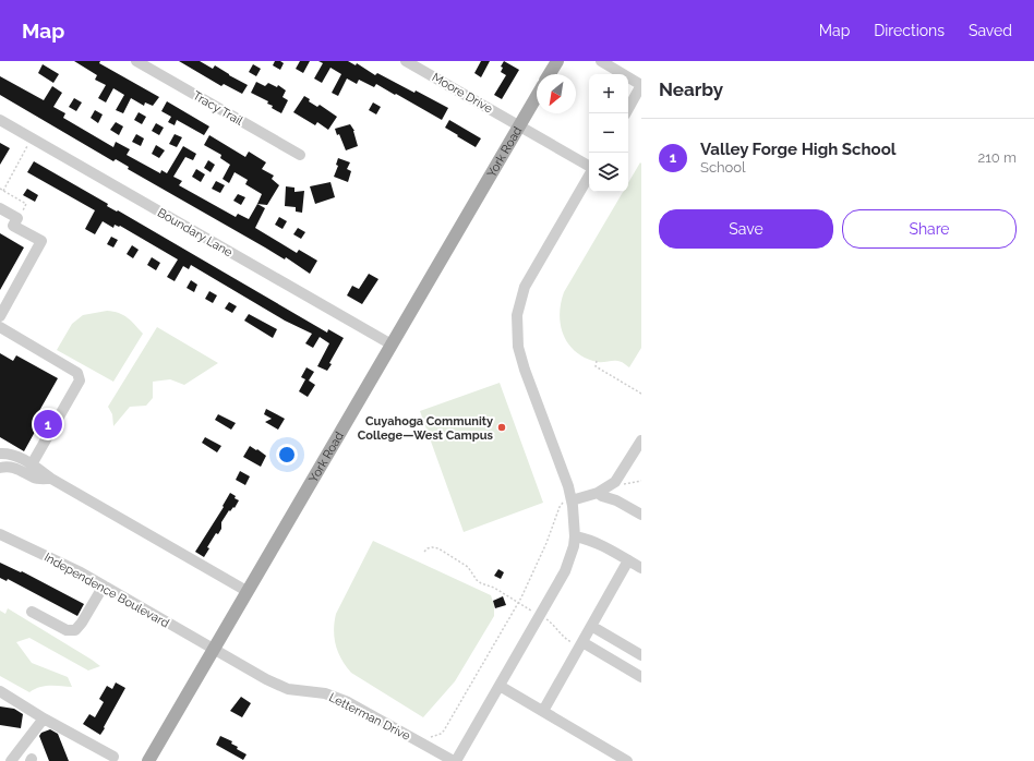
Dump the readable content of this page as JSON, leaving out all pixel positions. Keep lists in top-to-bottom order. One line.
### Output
{"streets":{"main road":["York Road"],"street":["Moore Drive","Tracy Trail","Boundary Lane","Independence Boulevard","Letterman Drive"]},"crossings":[["Moore Drive","York Road"],["York Road","Boundary Lane"],["York Road","Independence Boulevard"],["York Road","Letterman Drive"],["Independence Boulevard","Letterman Drive"]],"places":["Cuyahoga Community College—West Campus"],"north":"bottom left","page":{"header":"Map","nav":["Map","Directions","Saved"],"heading":"Nearby","map_buttons":["+","−"],"list":[{"mark":"1","name":"Valley Forge High School","note":"School","value":"210 m"}],"buttons":["Save","Share"],"pins":"1"}}
